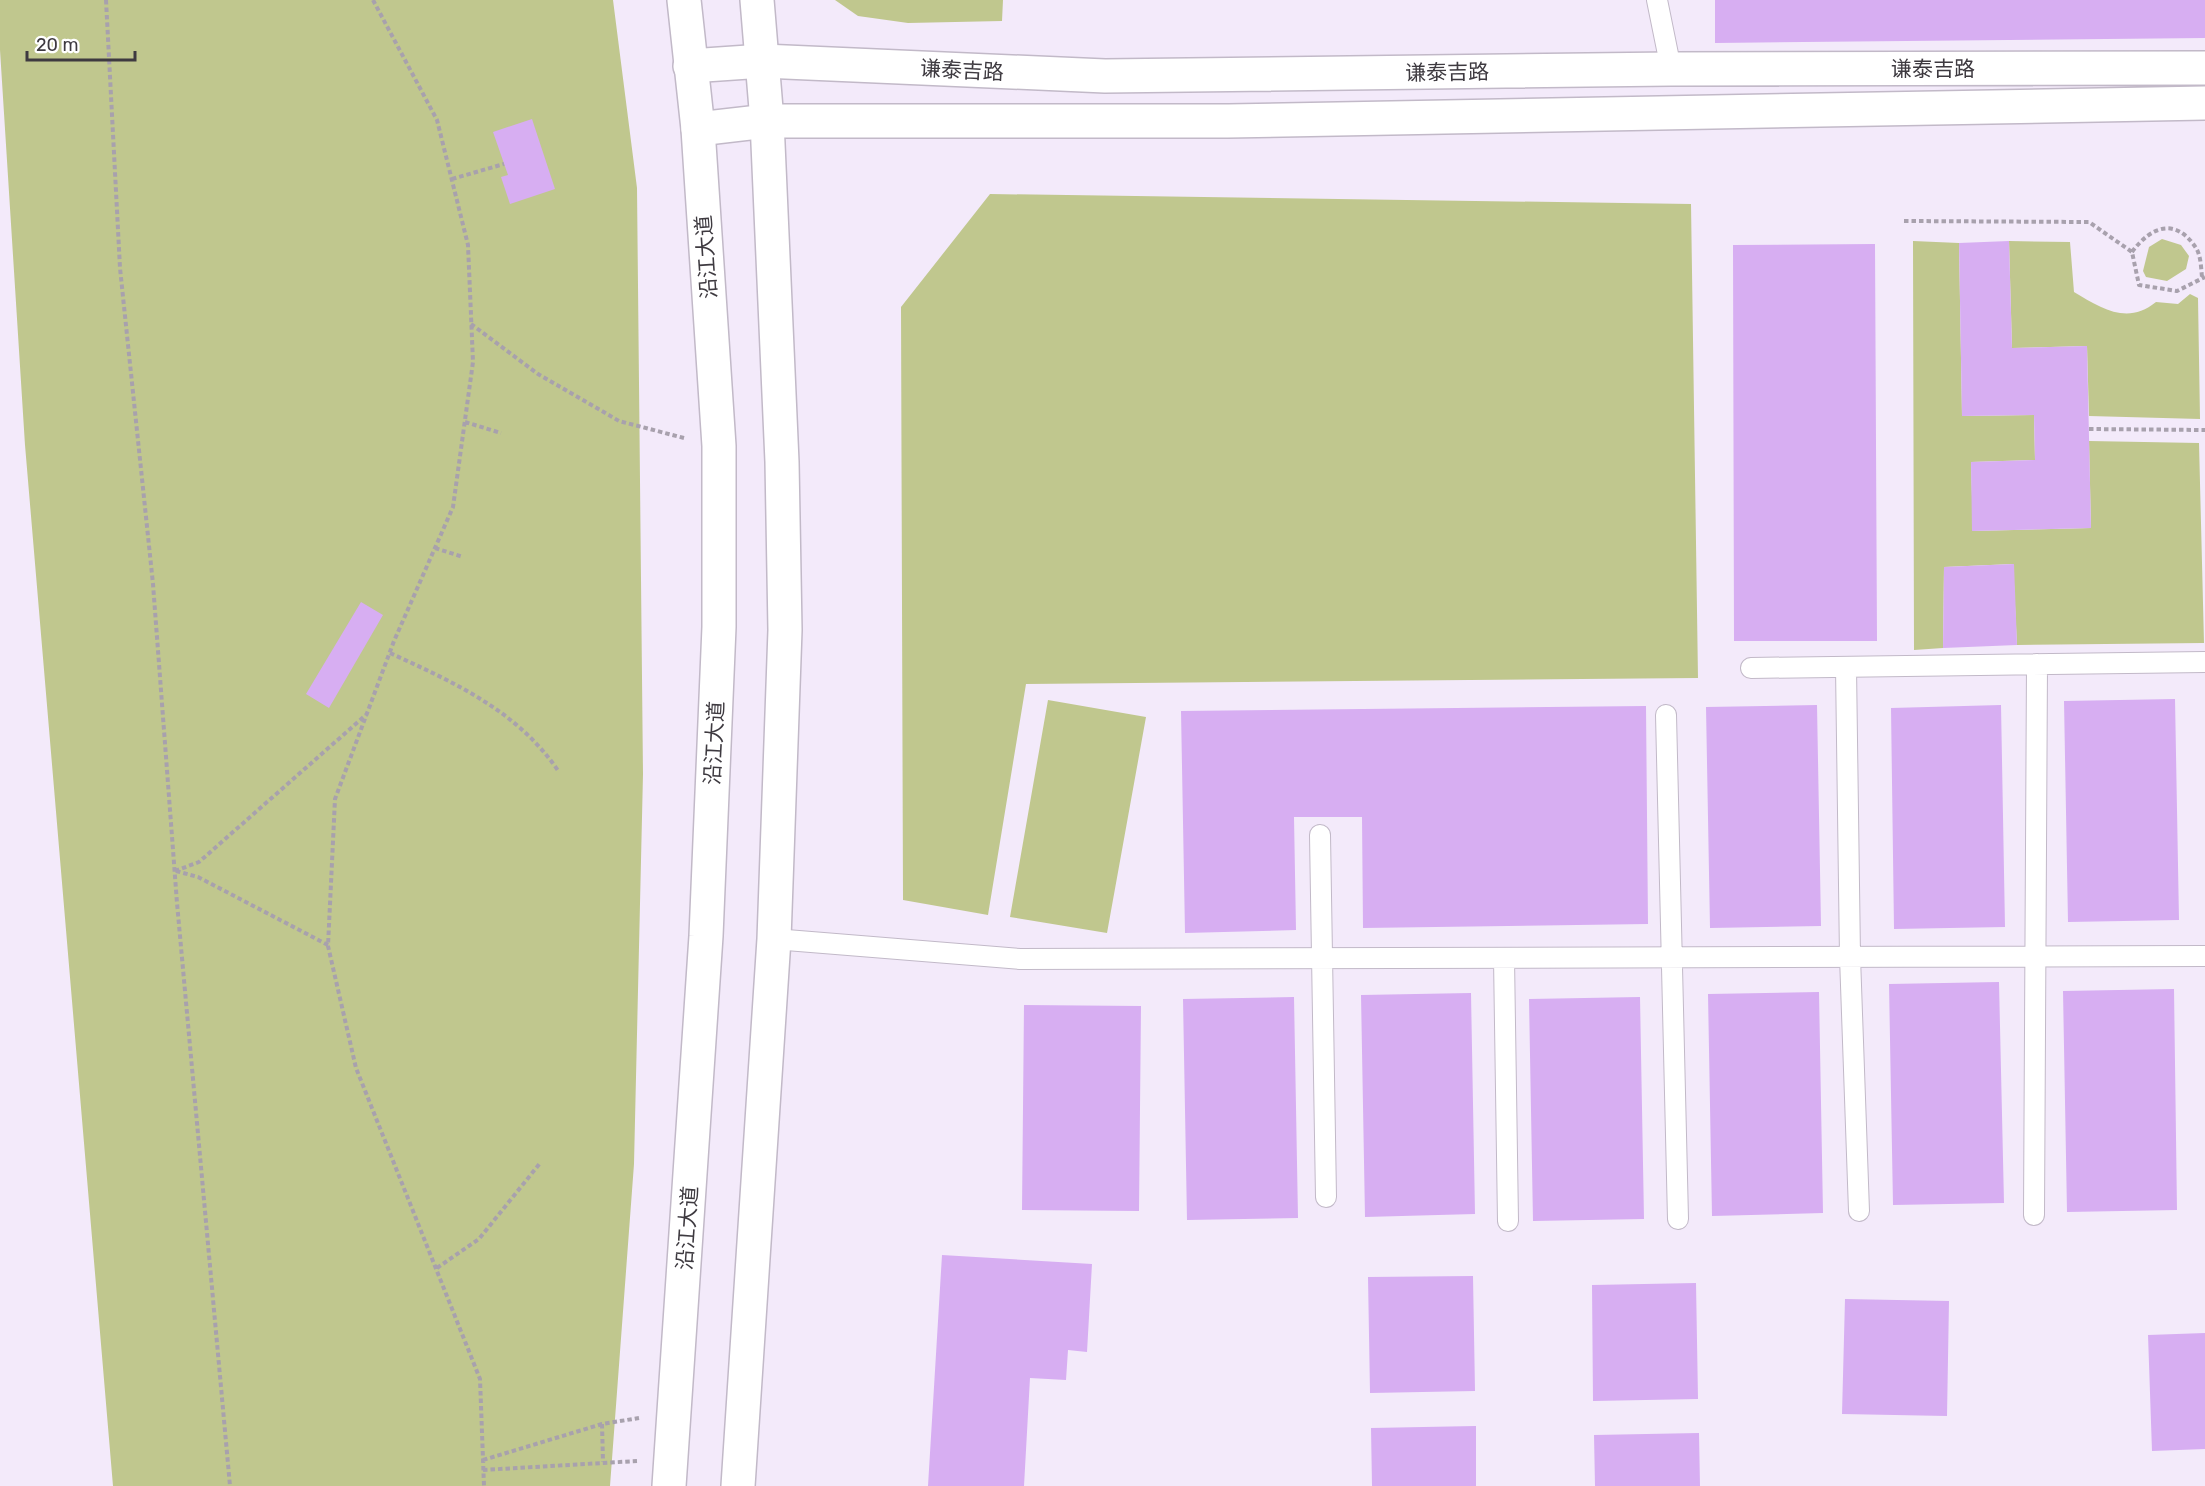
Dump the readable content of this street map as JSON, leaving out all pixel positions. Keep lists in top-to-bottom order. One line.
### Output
{"streets":{"street":["谦泰吉路","沿江大道"]},"crossings":[["谦泰吉路","沿江大道"]],"scale_bar":"20 m"}
